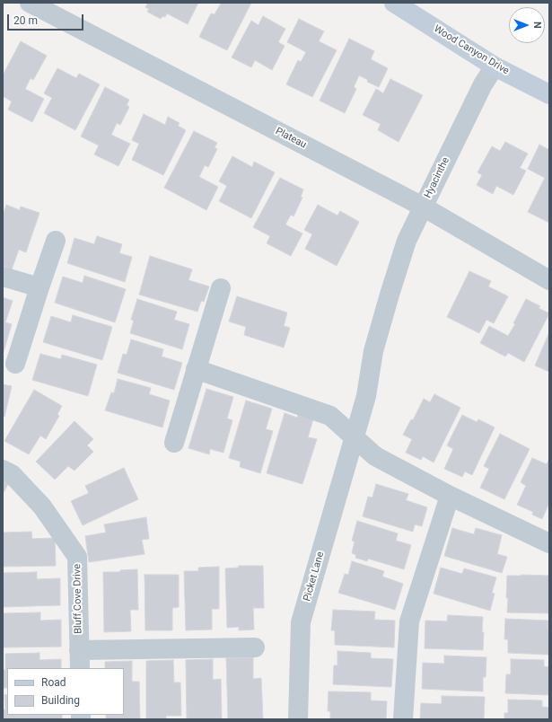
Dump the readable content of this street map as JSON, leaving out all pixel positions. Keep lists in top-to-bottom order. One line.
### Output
{"streets":{"street":["Wood Canyon Drive","Plateau","Hyacinthe","Picket Lane","Bluff Cove Drive"]},"crossings":[["Wood Canyon Drive","Hyacinthe"],["Plateau","Hyacinthe"],["Hyacinthe","Picket Lane"]],"legend":["Road","Building"],"scale_bar":"20 m","north":"right"}
